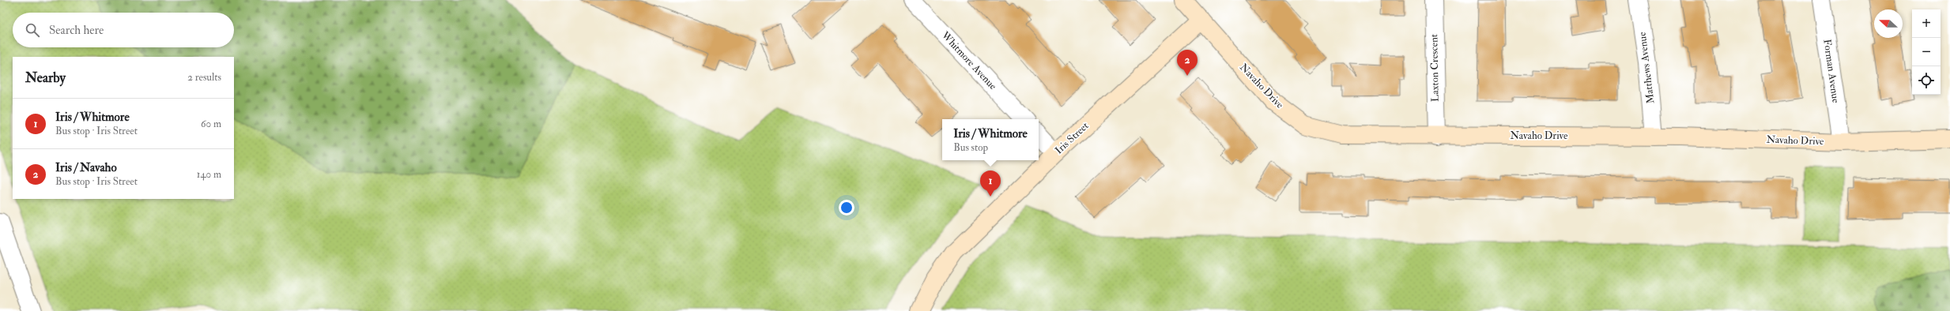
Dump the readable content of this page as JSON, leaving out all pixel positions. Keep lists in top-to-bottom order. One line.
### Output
{"streets":{"street":["Whitmore Avenue","Laxton Crescent","Matthews Avenue","Forman Avenue","Navaho Drive","Iris Street"]},"crossings":[["Laxton Crescent","Navaho Drive"],["Matthews Avenue","Navaho Drive"],["Forman Avenue","Navaho Drive"],["Navaho Drive","Iris Street"]],"north":"left","page":{"map_buttons":["+","−"],"search":"Search here","pins":["2","1"],"heading":["Nearby","2 results"],"list":[{"mark":"1","name":"Iris / Whitmore","note":"Bus stop · Iris Street","value":"60 m"},{"mark":"2","name":"Iris / Navaho","note":"Bus stop · Iris Street","value":"140 m"}],"popup":["Iris / Whitmore","Bus stop"]}}
